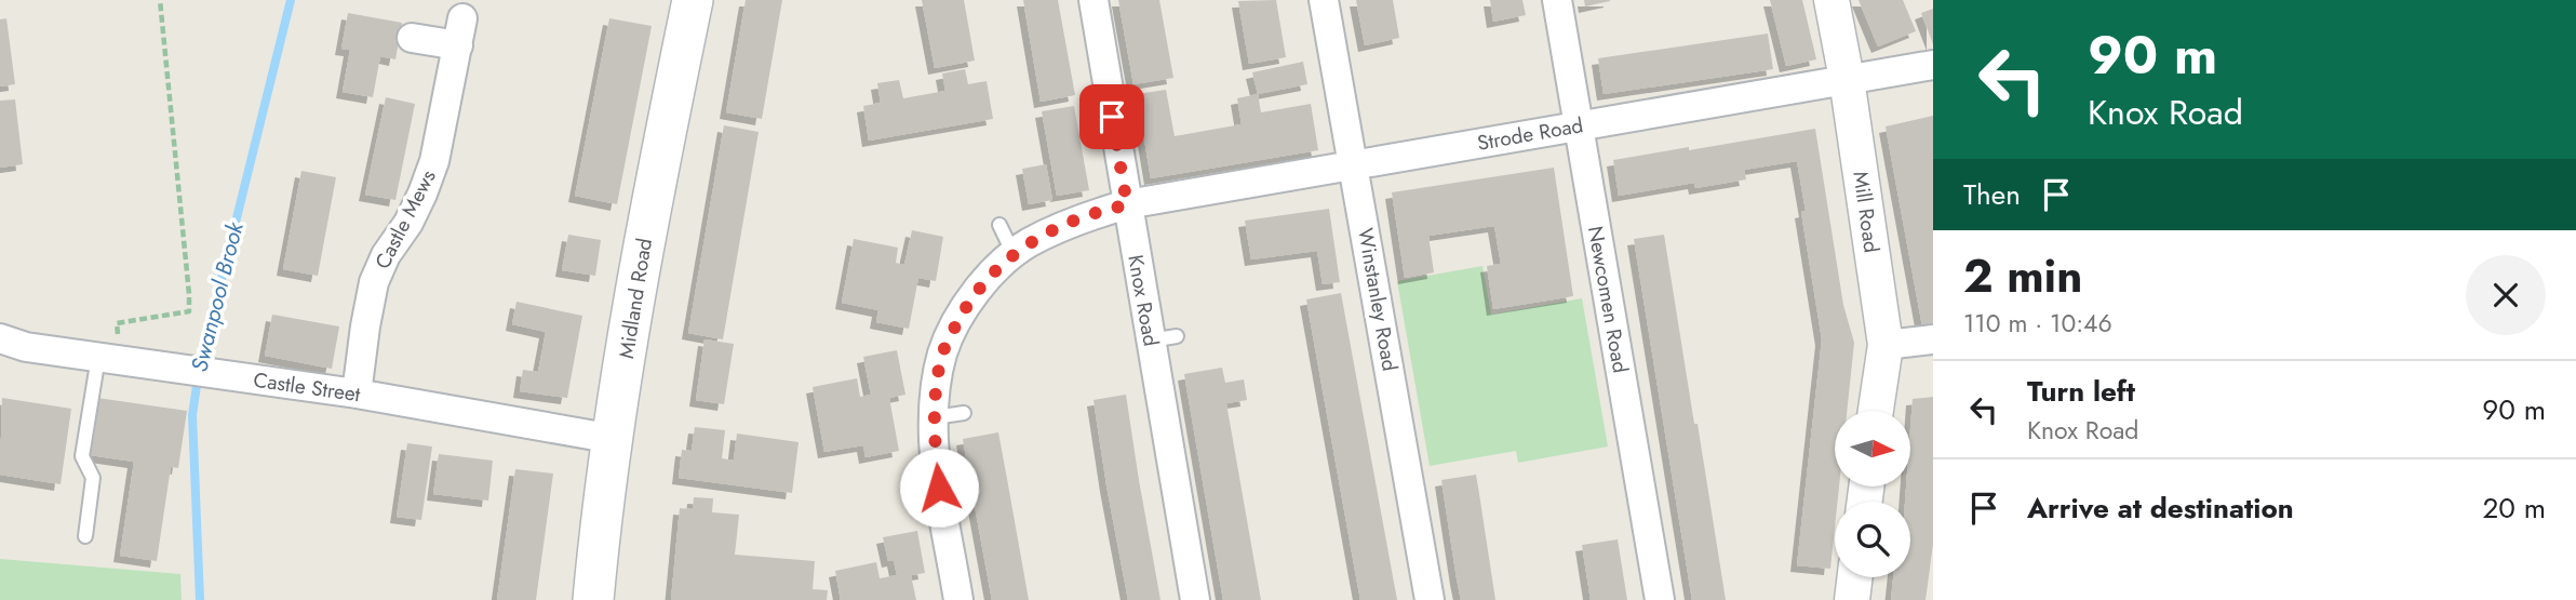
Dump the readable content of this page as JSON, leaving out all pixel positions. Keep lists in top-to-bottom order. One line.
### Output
{"streets":{"main road":["Midland Road"],"street":["Strode Road","Mill Road","Castle Mews","Winstanley Road","Newcomen Road","Knox Road","Castle Street"]},"crossings":[["Strode Road","Mill Road"],["Strode Road","Winstanley Road"],["Strode Road","Newcomen Road"],["Strode Road","Knox Road"],["Castle Mews","Castle Street"],["Midland Road","Castle Street"]],"water":["Swanpool Brook"],"north":"right","page":{"turn":["90 m","Knox Road"],"then":"Then","heading":["2 min","110 m · 10:46"],"list":[{"name":"Turn left","note":"Knox Road","value":"90 m"},{"name":"Arrive at destination","value":"20 m"}]}}
